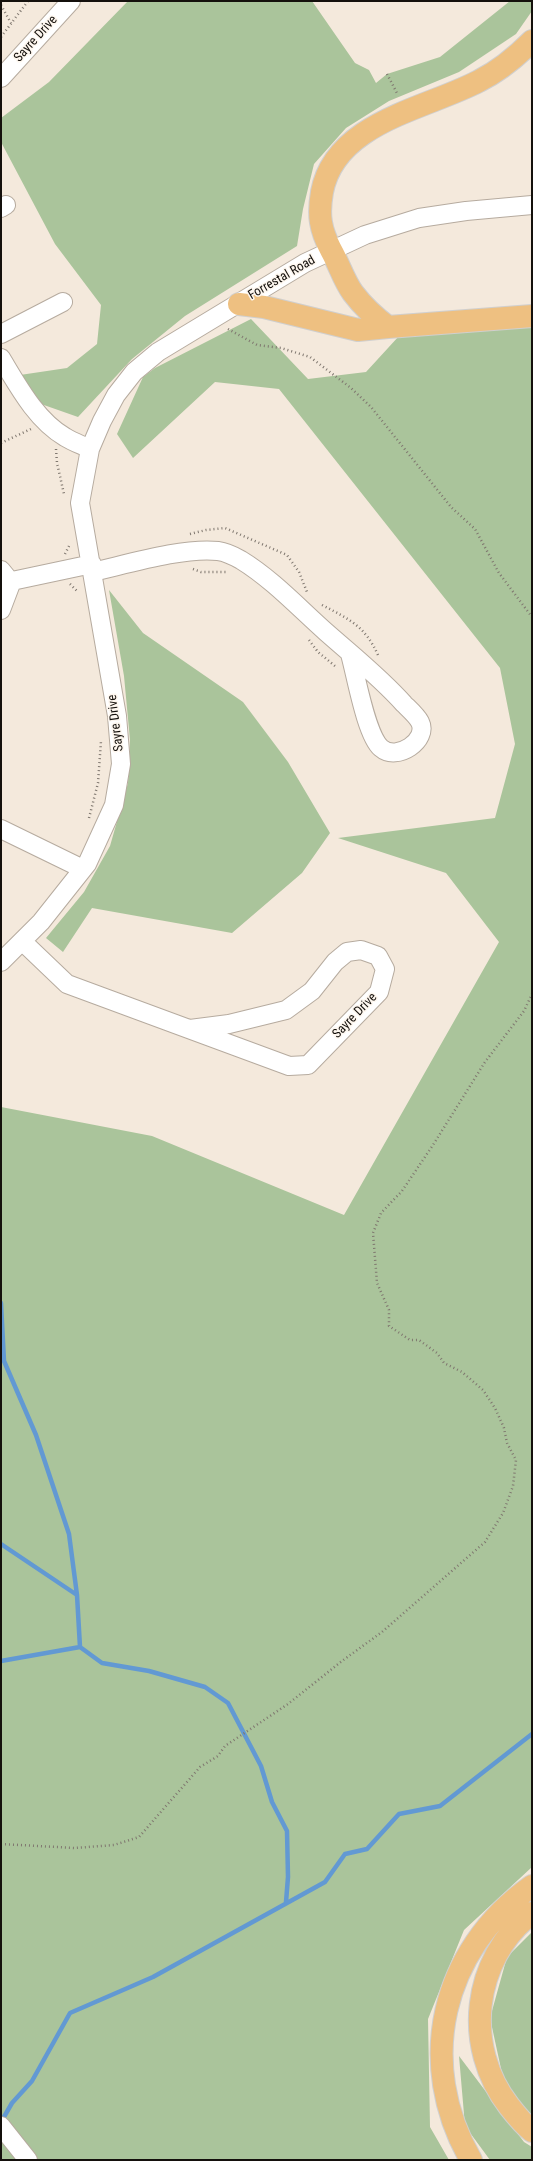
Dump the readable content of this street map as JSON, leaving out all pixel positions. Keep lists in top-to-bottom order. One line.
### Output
{"streets":{"street":["Sayre Drive","Forrestal Road"]},"crossings":[["Sayre Drive","Forrestal Road"]]}
